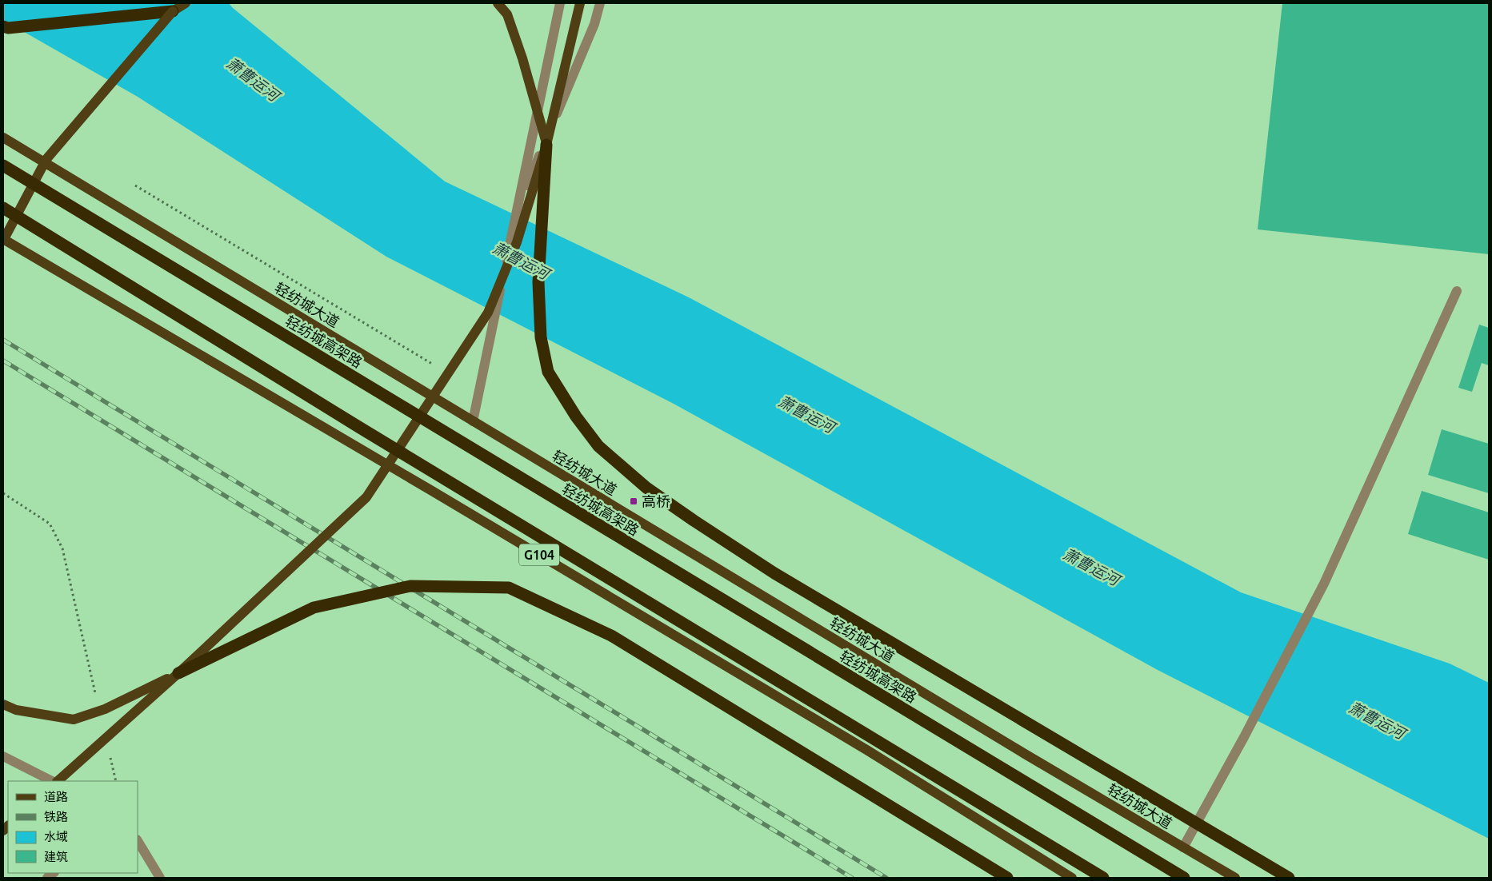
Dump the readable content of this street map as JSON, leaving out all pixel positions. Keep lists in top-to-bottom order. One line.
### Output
{"streets":{"highway":["轻纺城高架路"],"main road":["轻纺城大道","G104"]},"water":["萧曹运河"],"places":{"transit":["高桥"]},"legend":["道路","铁路","水域","建筑"]}
